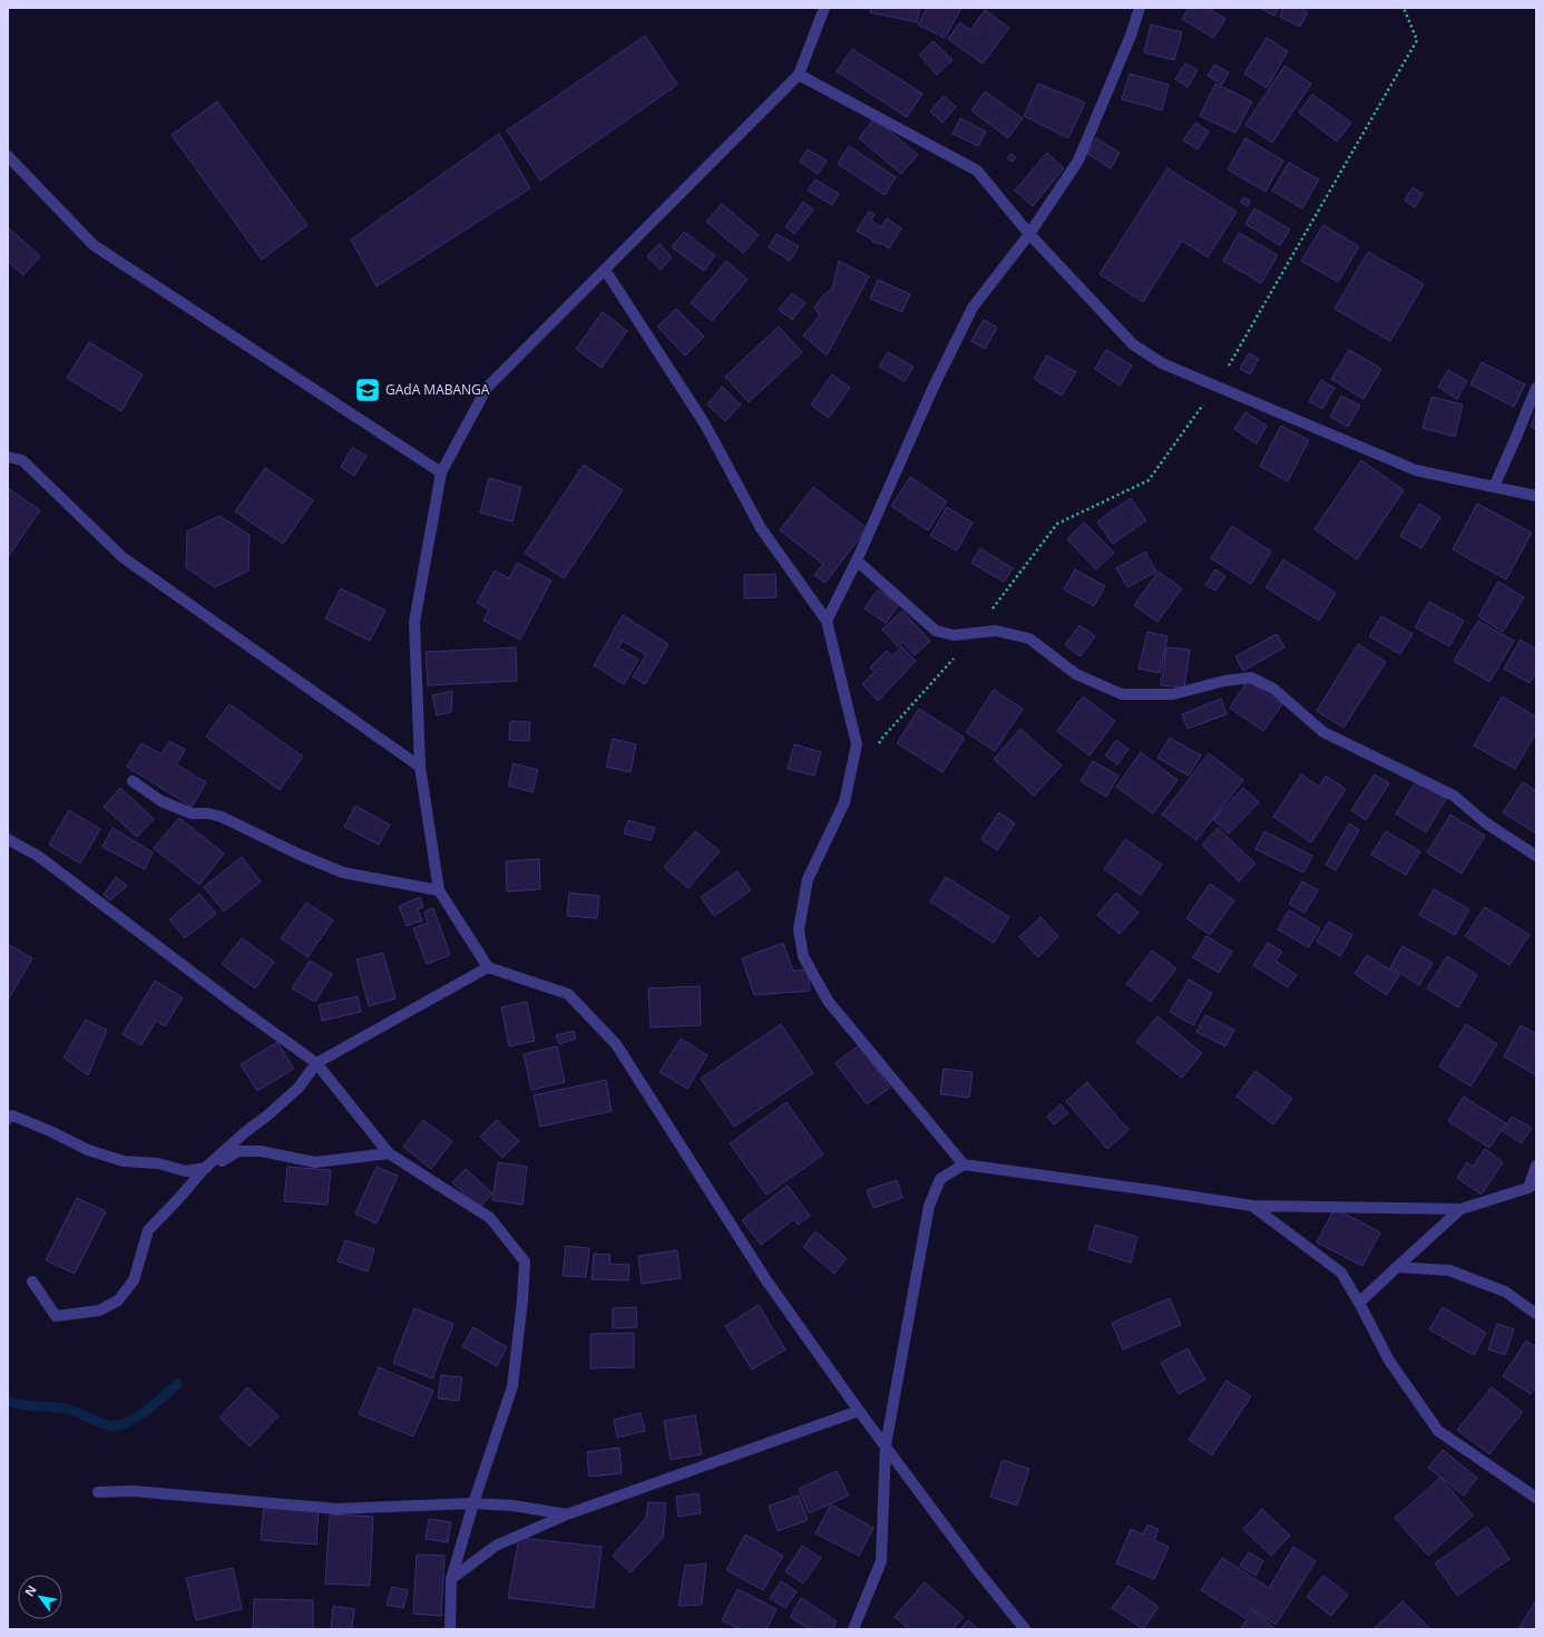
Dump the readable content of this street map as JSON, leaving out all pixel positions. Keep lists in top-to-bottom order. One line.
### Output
{"places":{"school or university":["GAdA MABANGA"]},"north":"top left"}
